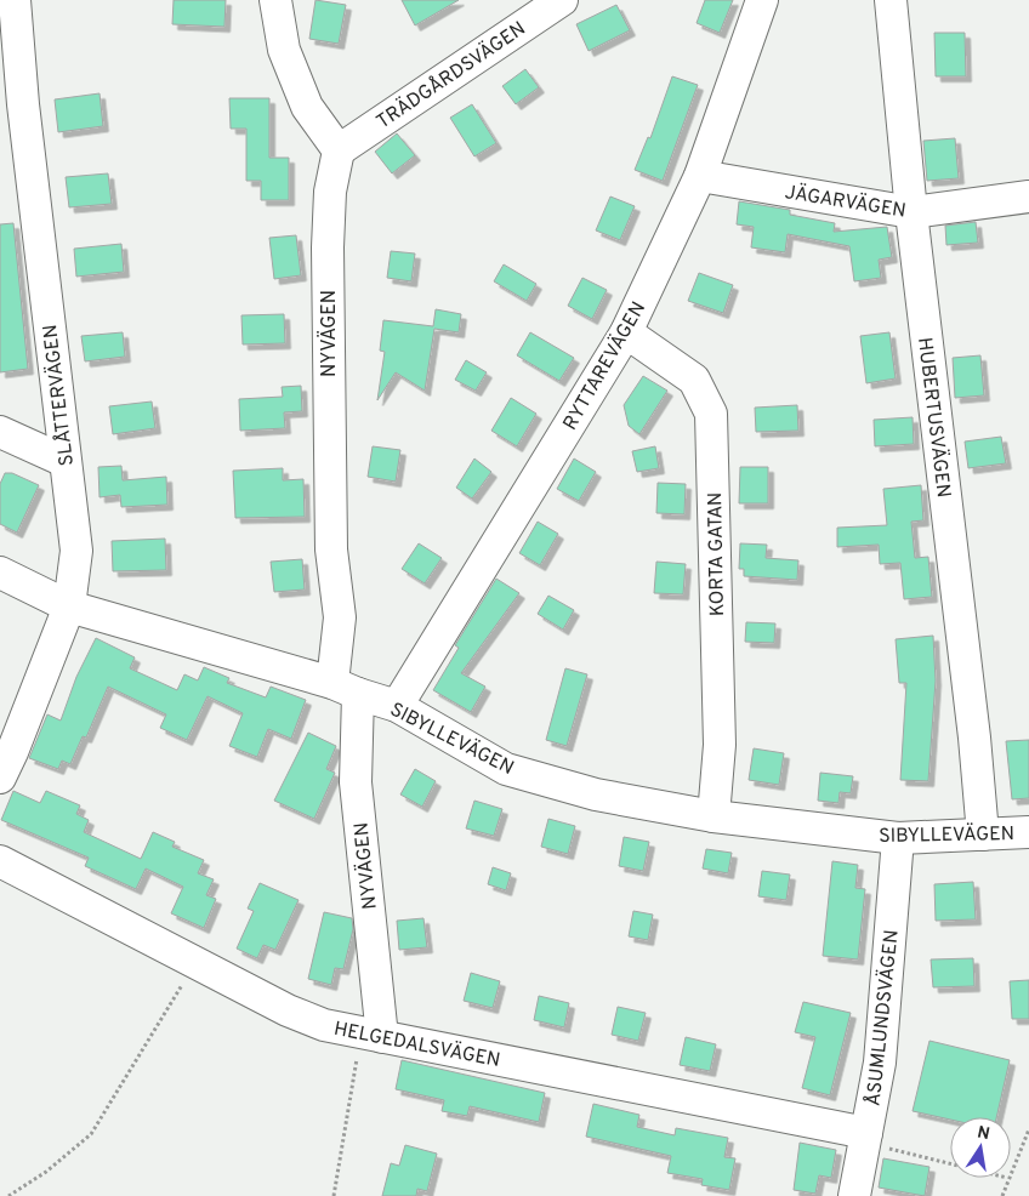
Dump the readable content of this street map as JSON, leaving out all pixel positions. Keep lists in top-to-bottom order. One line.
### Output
{"streets":{"street":["TRÄDGÅRDSVÄGEN","JÄGARVÄGEN","NYVÄGEN","RYTTAREVÄGEN","SLÅTTERVÄGEN","HUBERTUSVÄGEN","KORTA GATAN","SIBYLLEVÄGEN","ÅSUMLUNDSVÄGEN","HELGEDALSVÄGEN"]},"crossings":[["TRÄDGÅRDSVÄGEN","NYVÄGEN"],["JÄGARVÄGEN","RYTTAREVÄGEN"],["JÄGARVÄGEN","HUBERTUSVÄGEN"],["NYVÄGEN","SIBYLLEVÄGEN"],["NYVÄGEN","HELGEDALSVÄGEN"],["RYTTAREVÄGEN","KORTA GATAN"],["RYTTAREVÄGEN","SIBYLLEVÄGEN"],["SLÅTTERVÄGEN","SIBYLLEVÄGEN"],["HUBERTUSVÄGEN","SIBYLLEVÄGEN"],["KORTA GATAN","SIBYLLEVÄGEN"],["SIBYLLEVÄGEN","ÅSUMLUNDSVÄGEN"],["ÅSUMLUNDSVÄGEN","HELGEDALSVÄGEN"]],"north":"top"}
